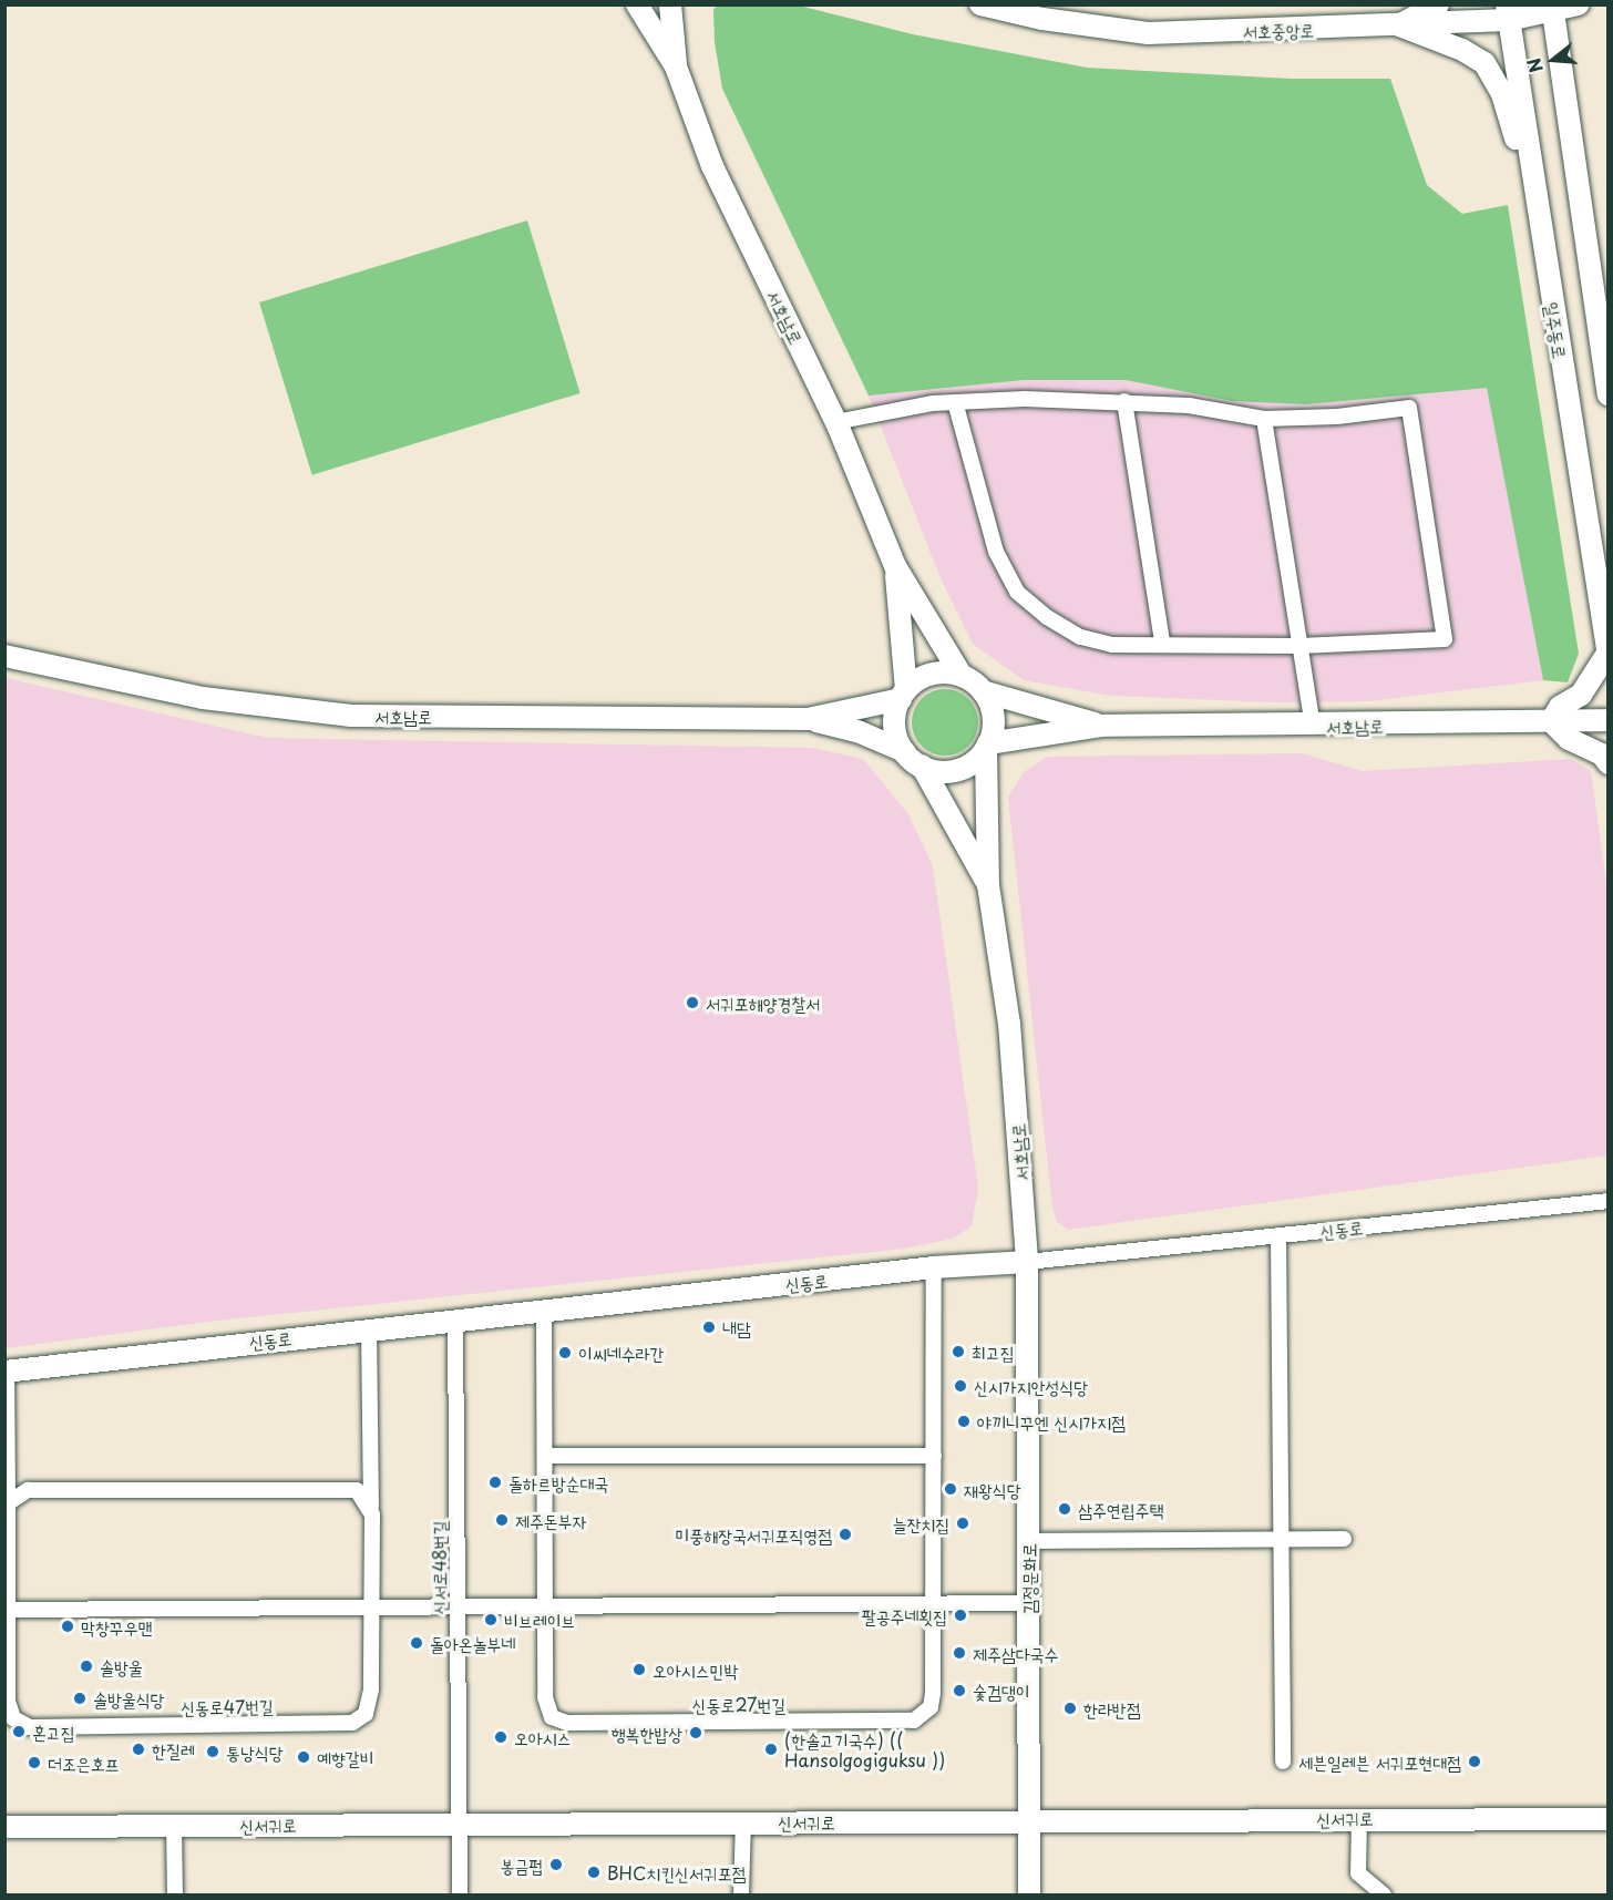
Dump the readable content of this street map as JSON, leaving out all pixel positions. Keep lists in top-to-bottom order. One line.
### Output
{"streets":{"street":["서호중앙로","서호남로","일주동로","신동로","신서로48번길","김정문화로","신동로27번길","신동로47번길","신서귀로"]},"crossings":[["서호중앙로","일주동로"],["서호남로","신동로"],["서호남로","김정문화로"],["신동로","신서로48번길"],["신동로","김정문화로"],["신동로","신동로27번길"],["신동로","신동로47번길"],["신서로48번길","신서귀로"],["김정문화로","신서귀로"]],"places":["서귀포해양경찰서","내담","최고집","이씨네수라간","신시가지안성식당","야끼니꾸엔 신시가지점","돌하르방순대국","재왕식당","삼주연립주택","제주돈부자","늘잔치집","미풍해장국서귀포직영점","팔공주네횟집","비브레이브","막창꾸우맨","돌아온놀부네","제주삼다국수","솔방울","오아시스민박","숯검댕이","솔방울식당","한라반점","혼고집","행복한밥상","오아시스","한질레","(한솔고기국수) (( Hansolgogiguksu ))","통낭식당","예향갈비","세븐일레븐 서귀포현대점","더조은호프","봉금펍","BHC치킨신서귀포점"],"north":"left"}
